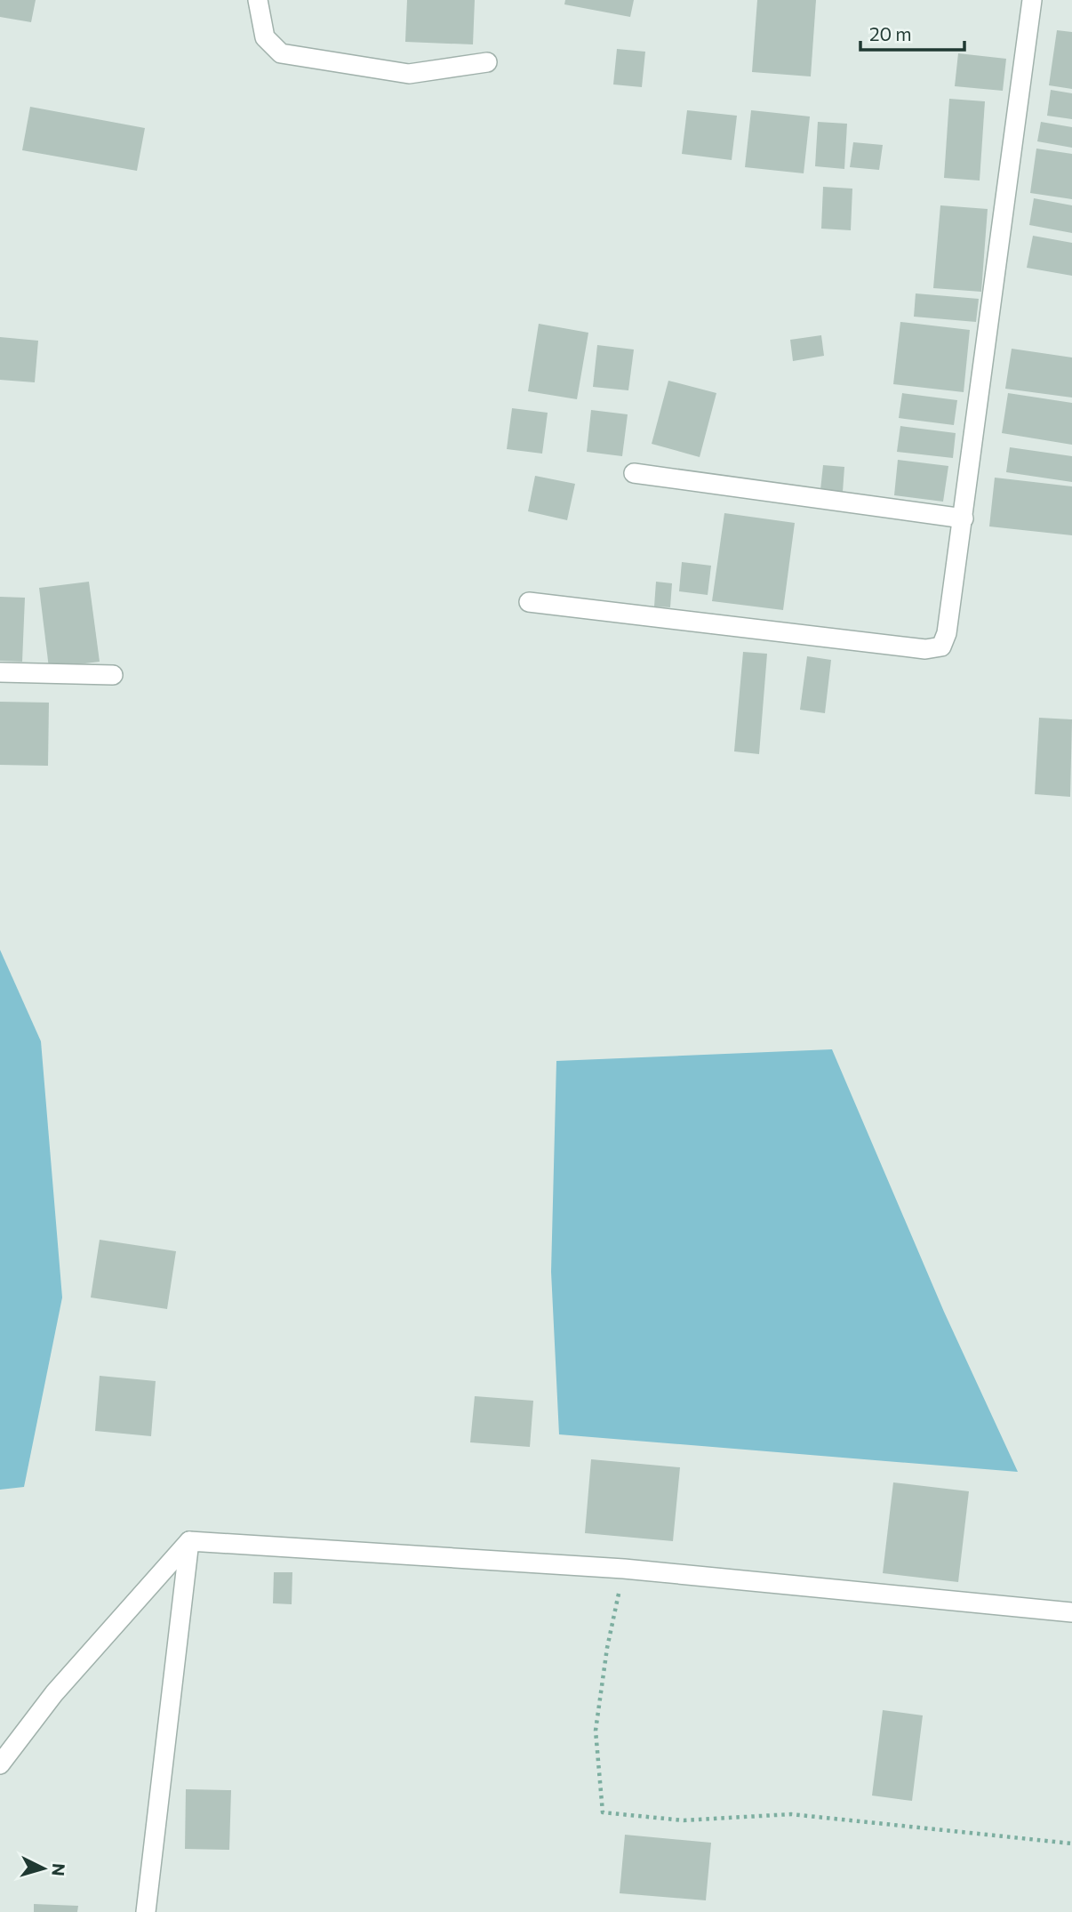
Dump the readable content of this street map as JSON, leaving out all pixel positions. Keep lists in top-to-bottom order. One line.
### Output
{"scale_bar":"20 m","north":"right"}
